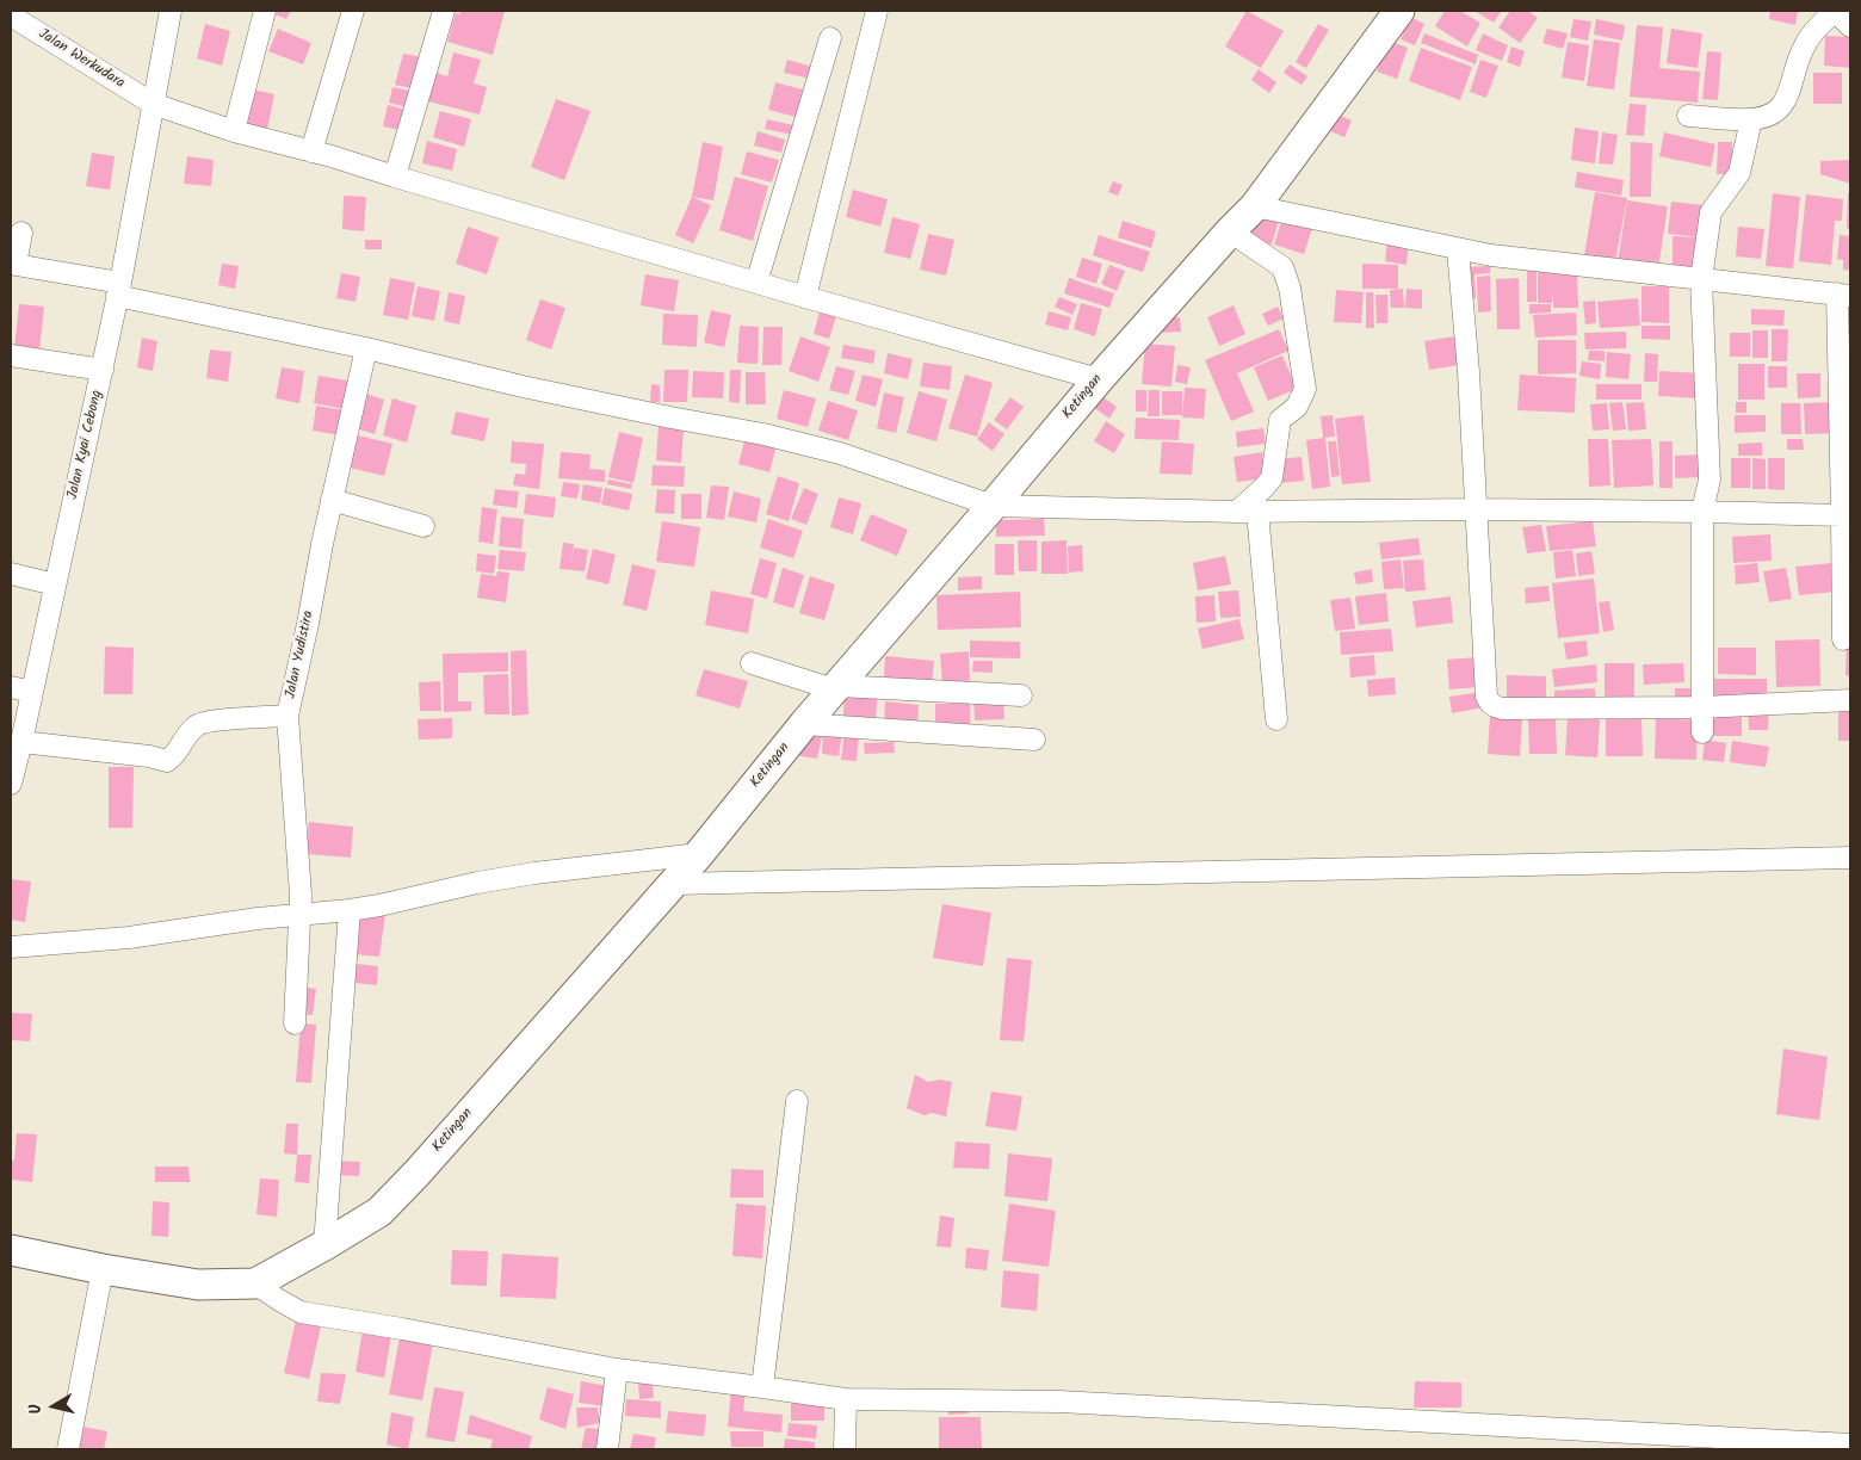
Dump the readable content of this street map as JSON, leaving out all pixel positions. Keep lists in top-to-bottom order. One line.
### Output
{"streets":{"street":["Jalan Werkudara","Ketingan","Jalan Kyai Cebong","Jalan Yudistira"]},"crossings":[["Jalan Werkudara","Ketingan"],["Jalan Werkudara","Jalan Kyai Cebong"],["Jalan Kyai Cebong","Jalan Yudistira"]],"north":"left"}
